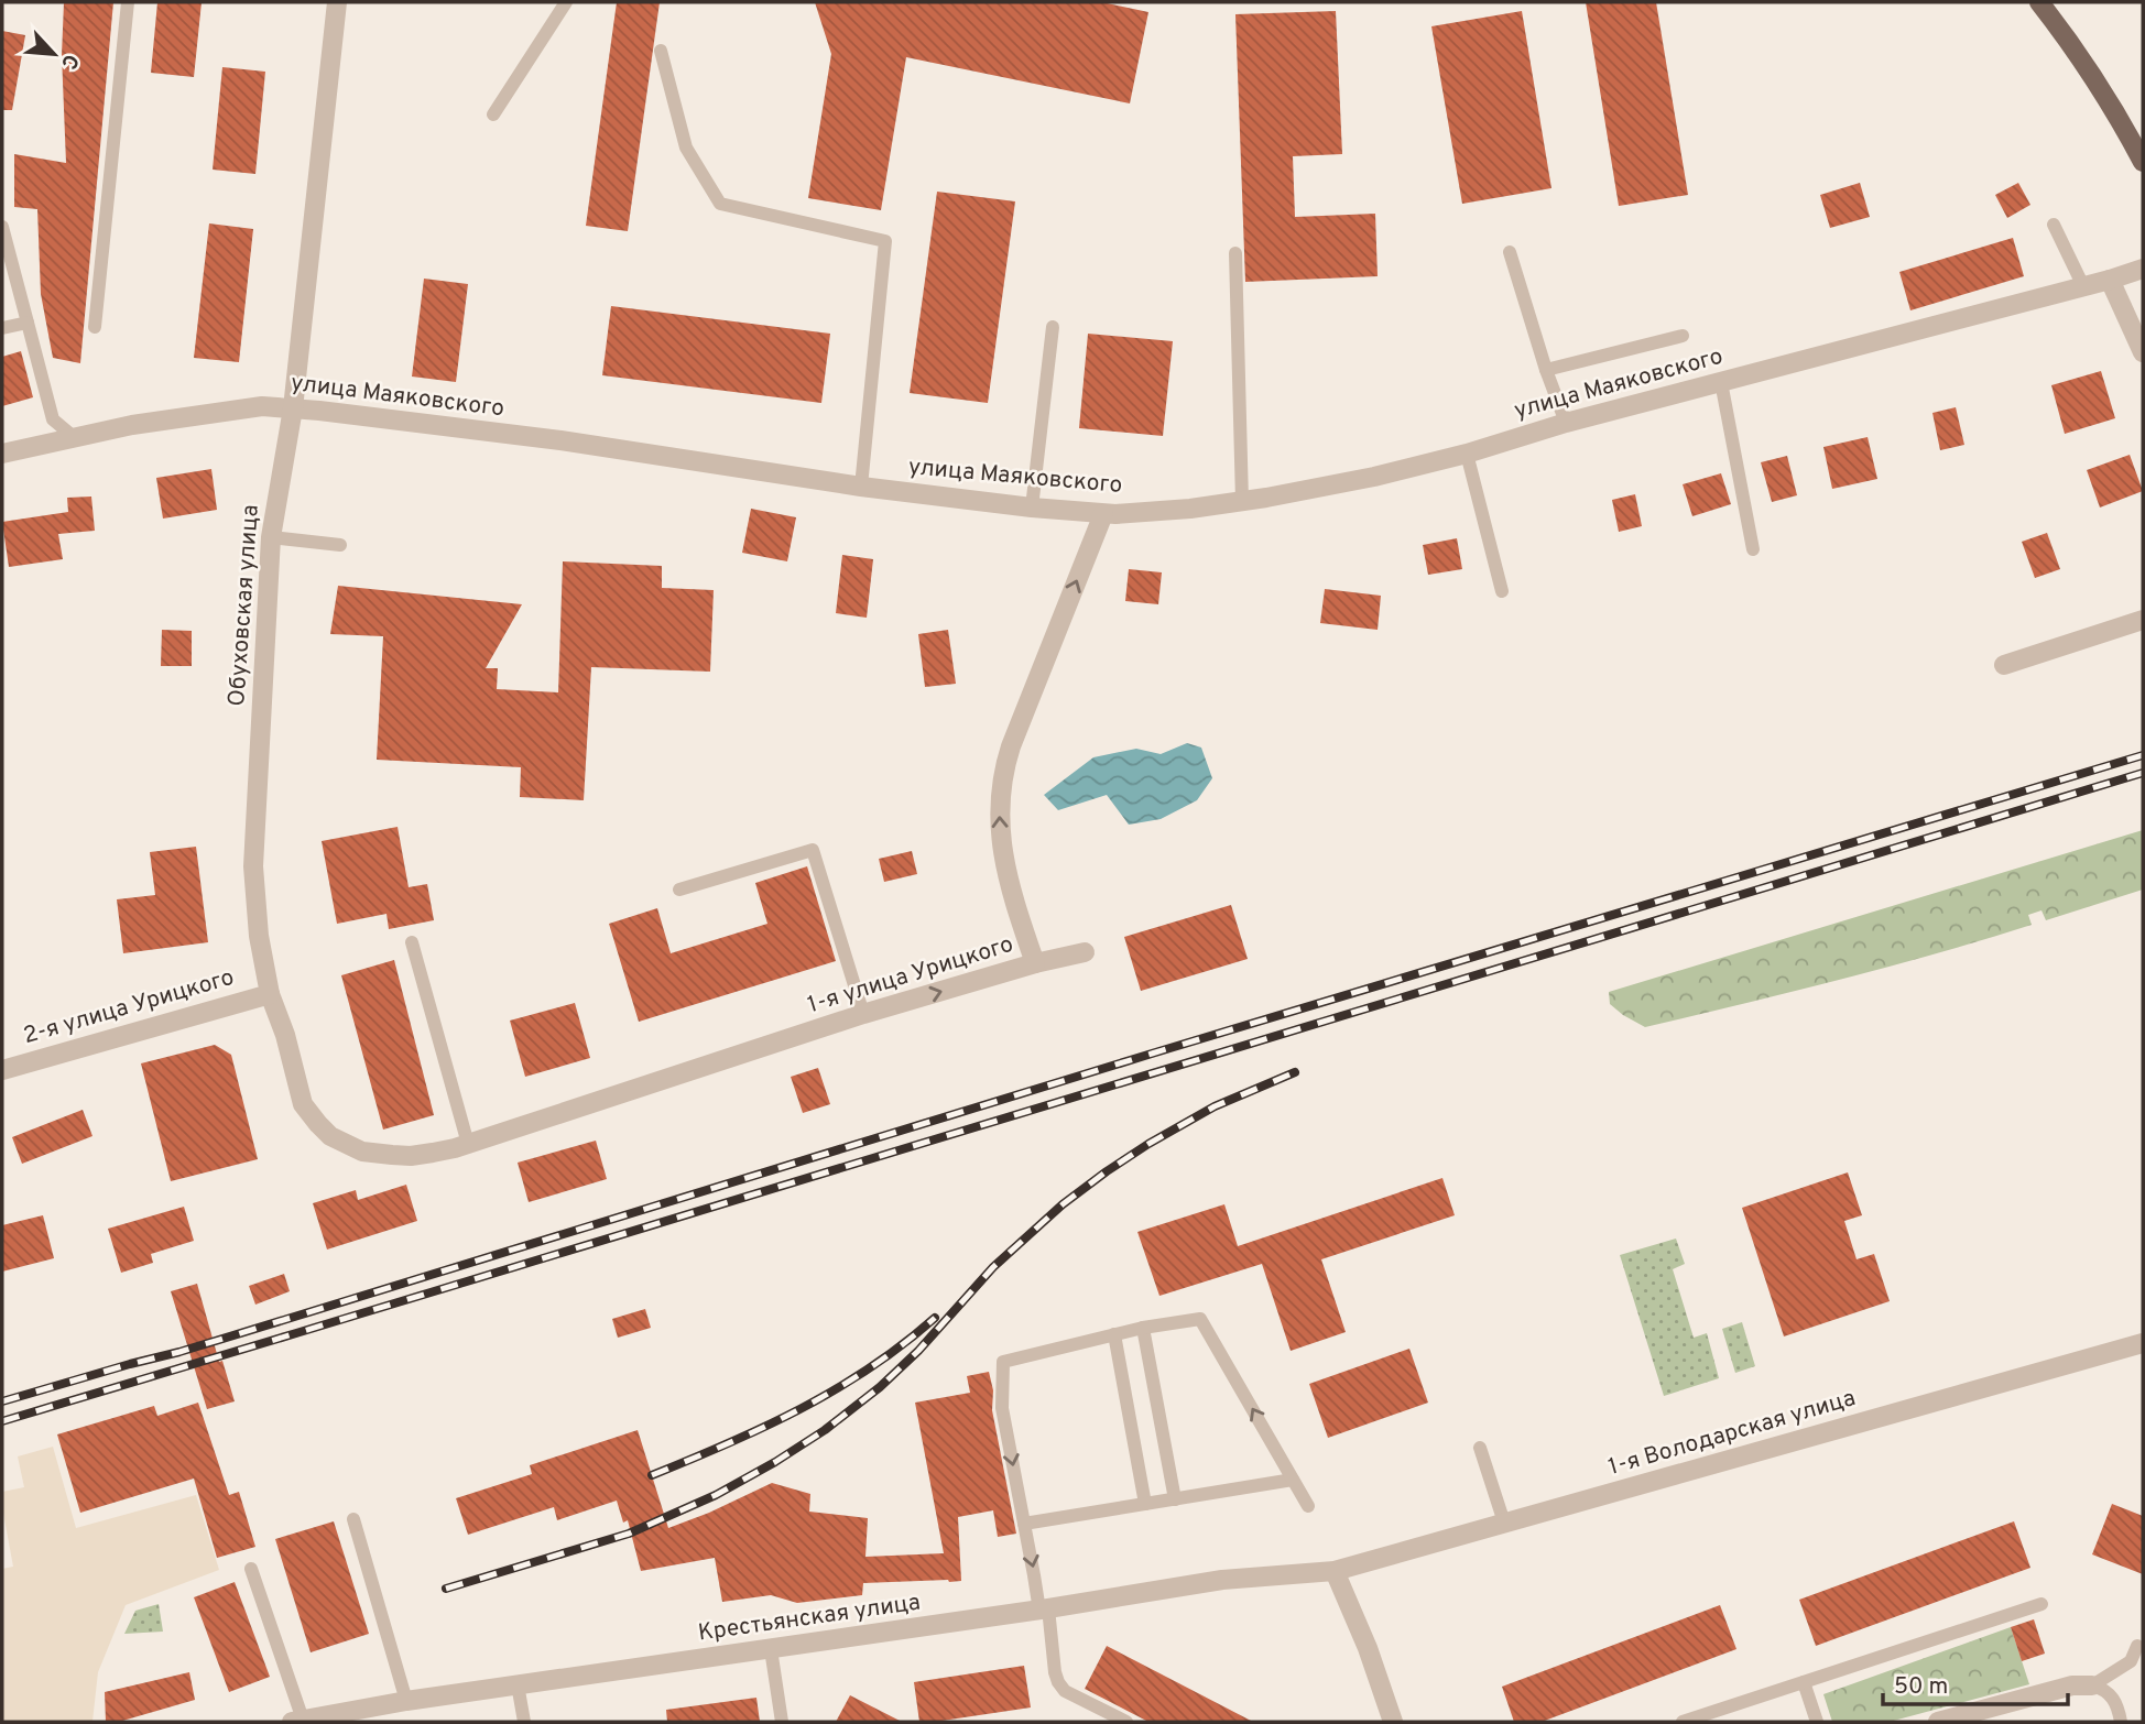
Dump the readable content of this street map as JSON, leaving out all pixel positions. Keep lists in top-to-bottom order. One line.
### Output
{"streets":{"street":["улица Маяковского","Обуховская улица","1-я улица Урицкого","2-я улица Урицкого","1-я Володарская улица","Крестьянская улица"]},"crossings":[["улица Маяковского","Обуховская улица"],["улица Маяковского","1-я улица Урицкого"],["Обуховская улица","1-я улица Урицкого"],["Обуховская улица","2-я улица Урицкого"],["1-я Володарская улица","Крестьянская улица"]],"one_way":["1-я улица Урицкого"],"scale_bar":"50 m","north":"bottom right"}
